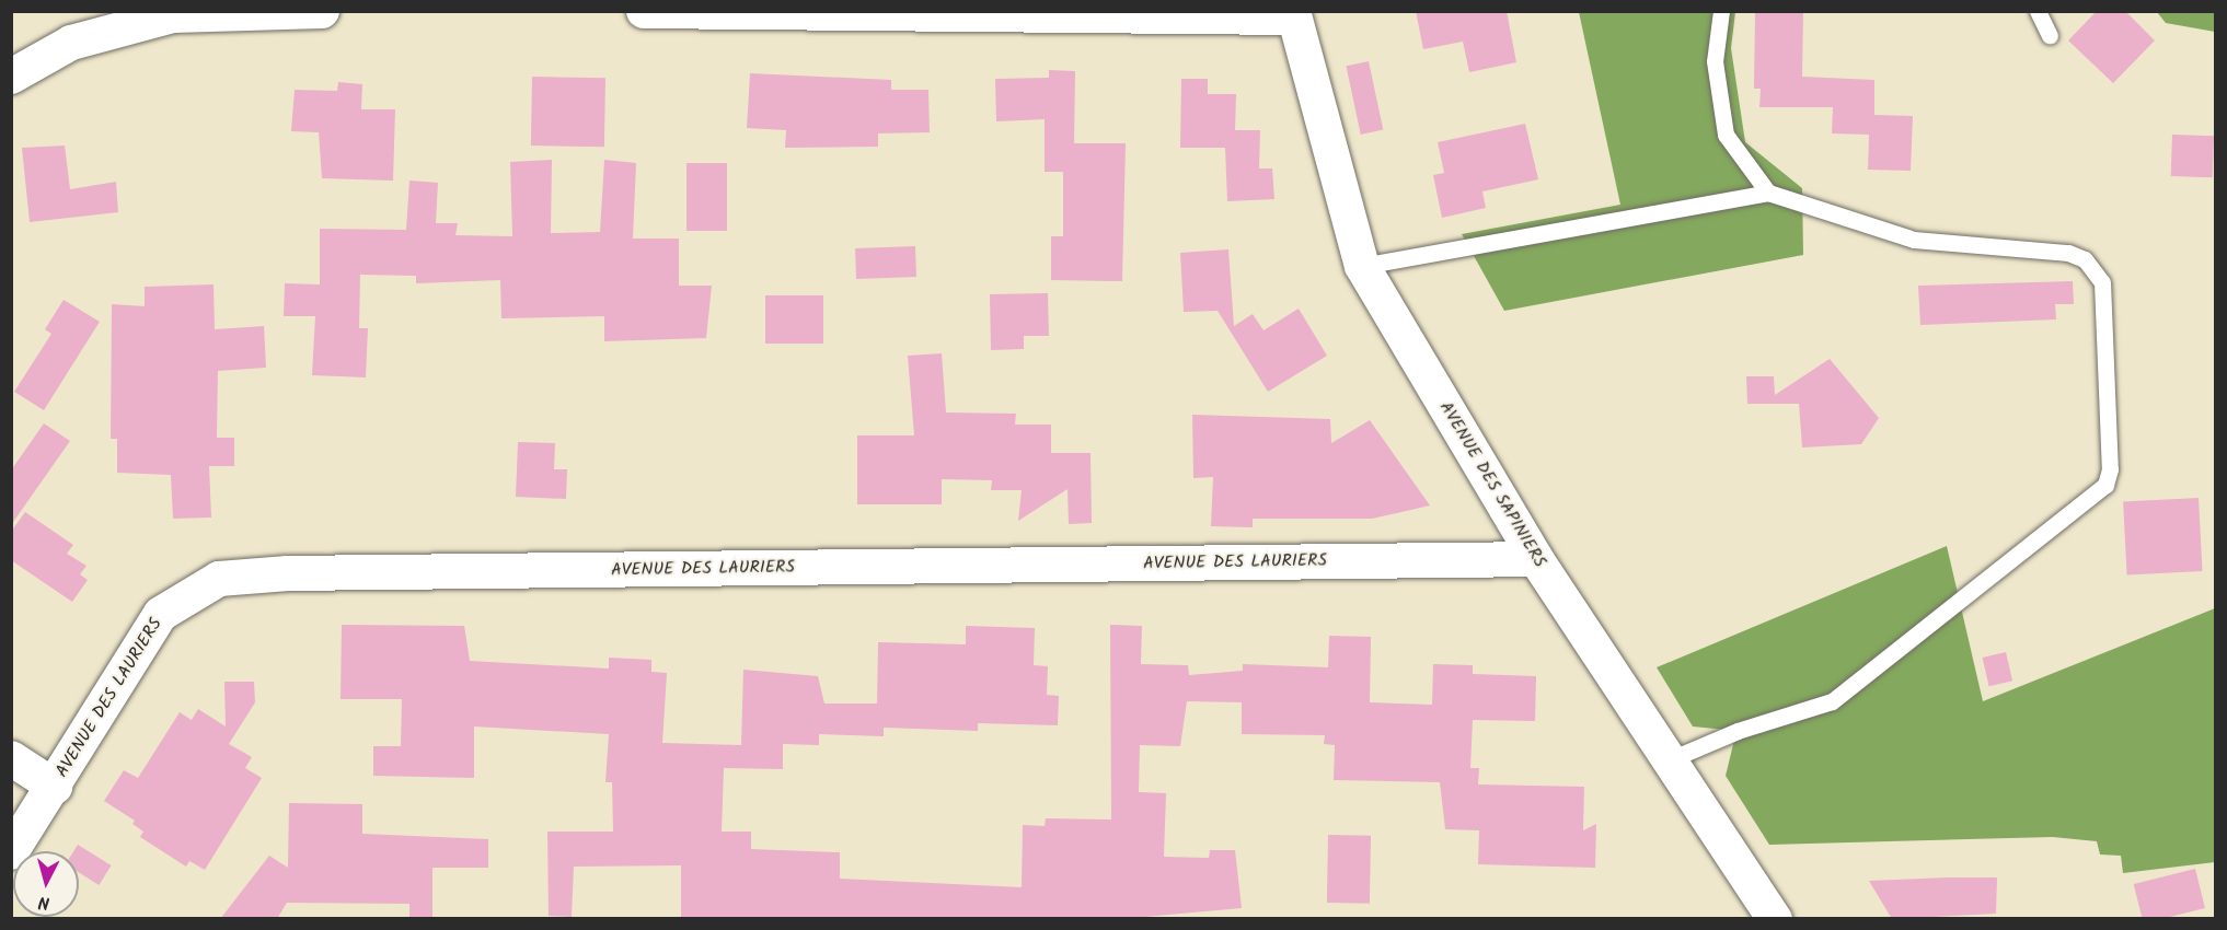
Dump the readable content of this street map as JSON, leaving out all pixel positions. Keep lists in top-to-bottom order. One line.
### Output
{"streets":{"street":["AVENUE DES SAPINIERS","AVENUE DES LAURIERS"]},"crossings":[["AVENUE DES SAPINIERS","AVENUE DES LAURIERS"]],"north":"bottom"}
